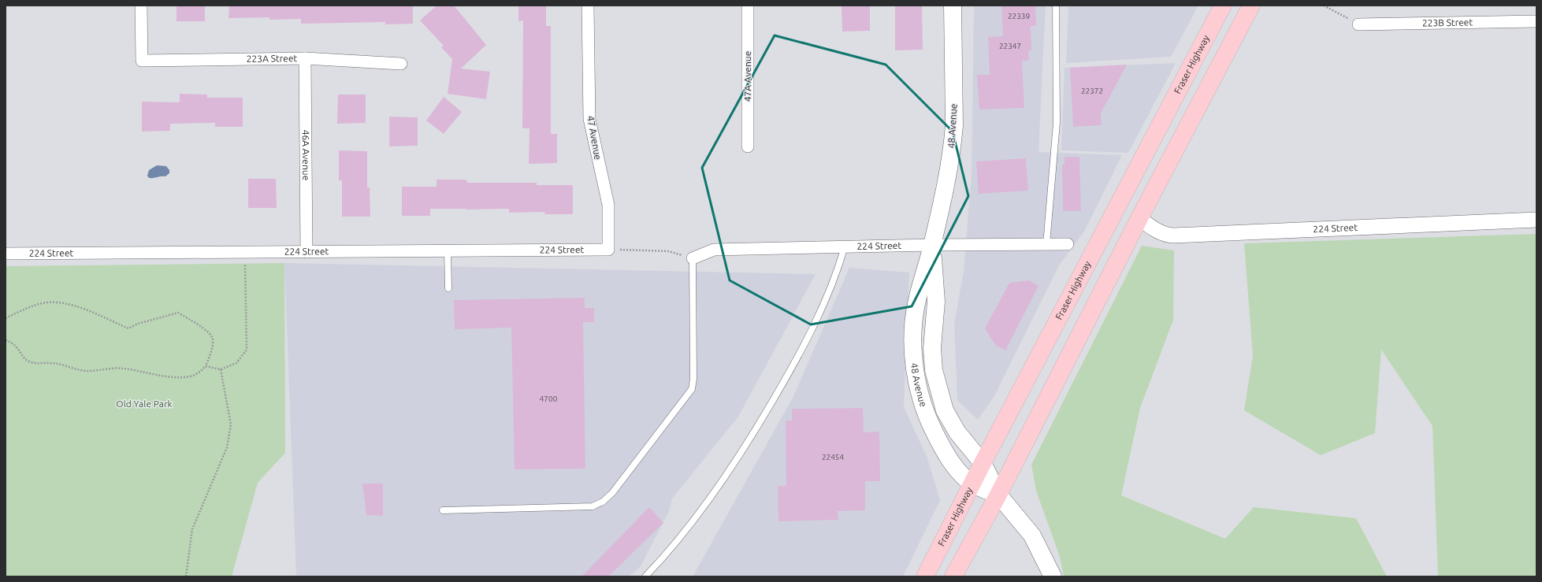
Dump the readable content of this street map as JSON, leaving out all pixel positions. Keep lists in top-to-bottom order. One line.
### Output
{"streets":{"main road":["Fraser Highway","48 Avenue"],"street":["223B Street","223A Street","47A Avenue","47 Avenue","46A Avenue","224 Street"]},"crossings":[["223A Street","46A Avenue"],["Fraser Highway","48 Avenue"],["48 Avenue","224 Street"],["47 Avenue","224 Street"],["46A Avenue","224 Street"]],"parks":["Old Yale Park"],"house_numbers":["22339","22347","22372","4700","22454"]}
